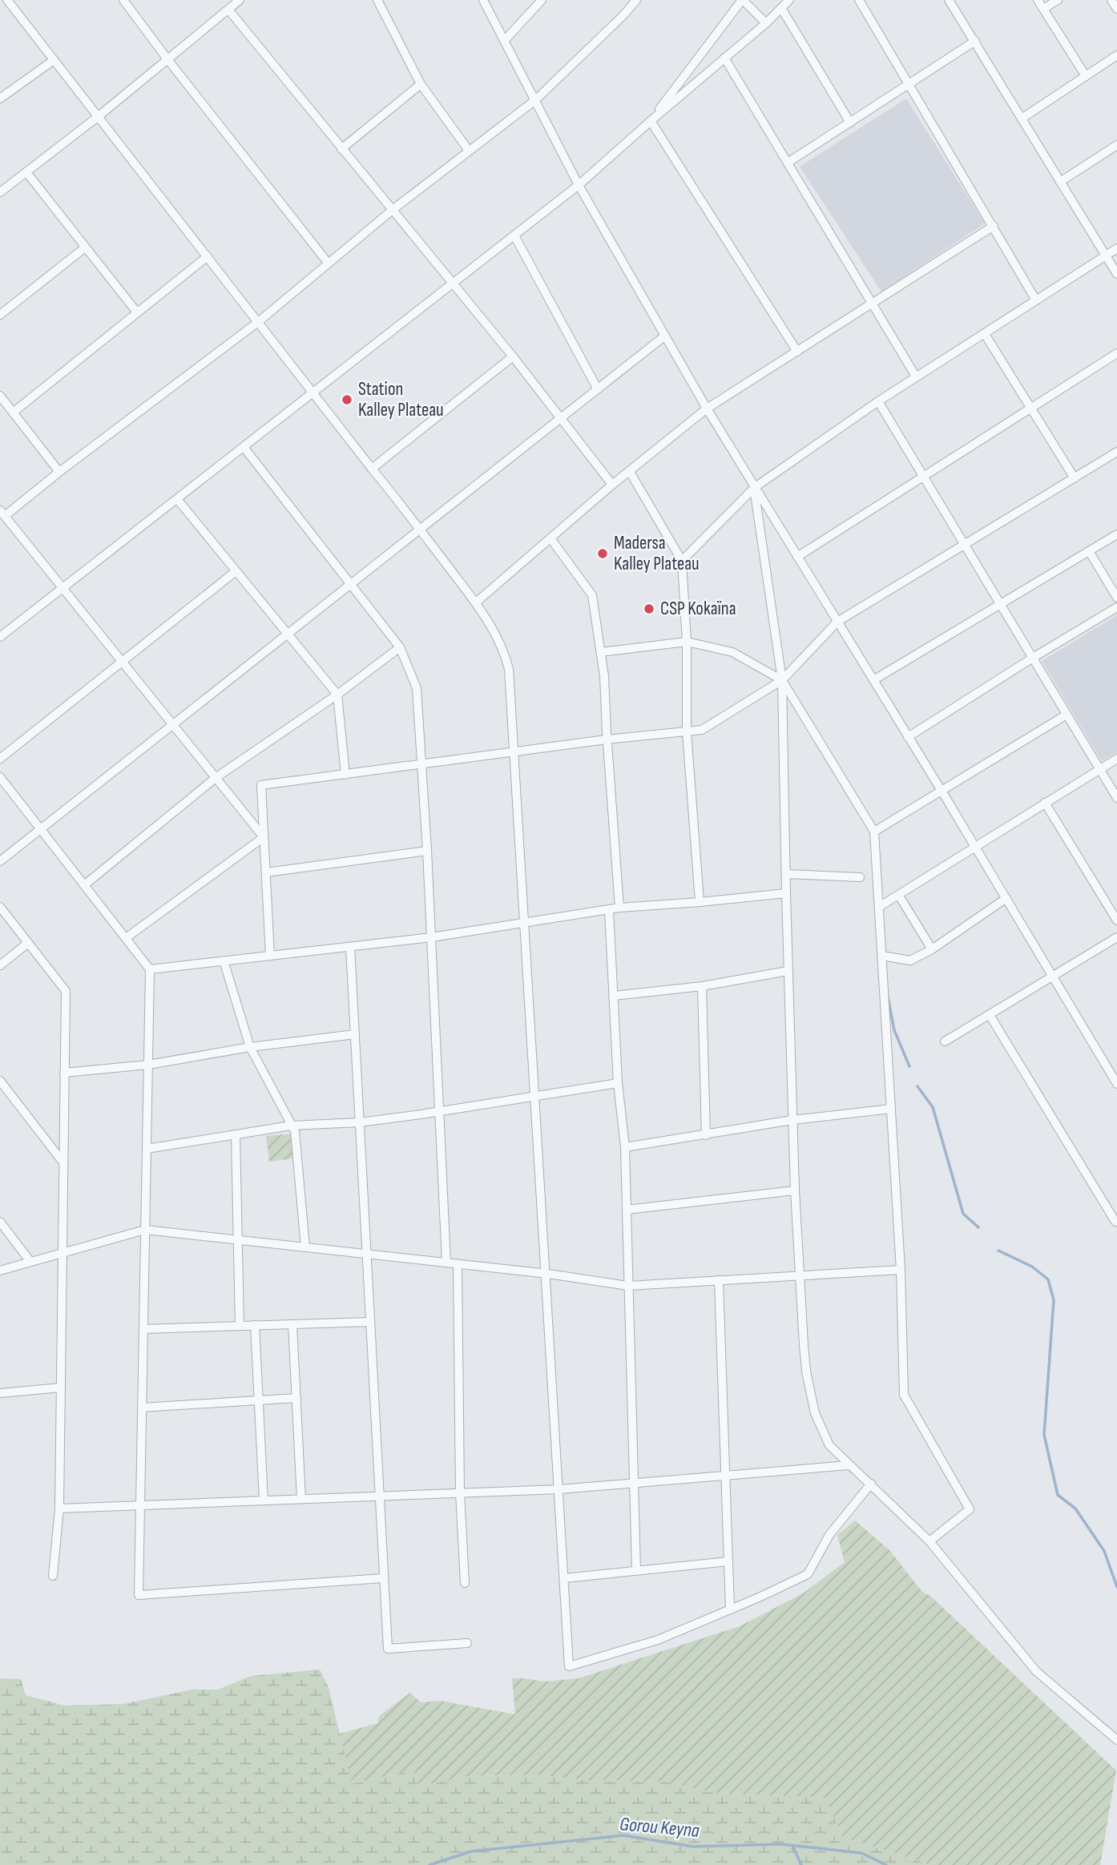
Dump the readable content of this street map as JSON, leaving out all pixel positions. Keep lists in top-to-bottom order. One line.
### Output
{"water":["Gorou Keyna"],"places":["Station Kalley Plateau","Madersa Kalley Plateau","CSP Kokaïna"]}
